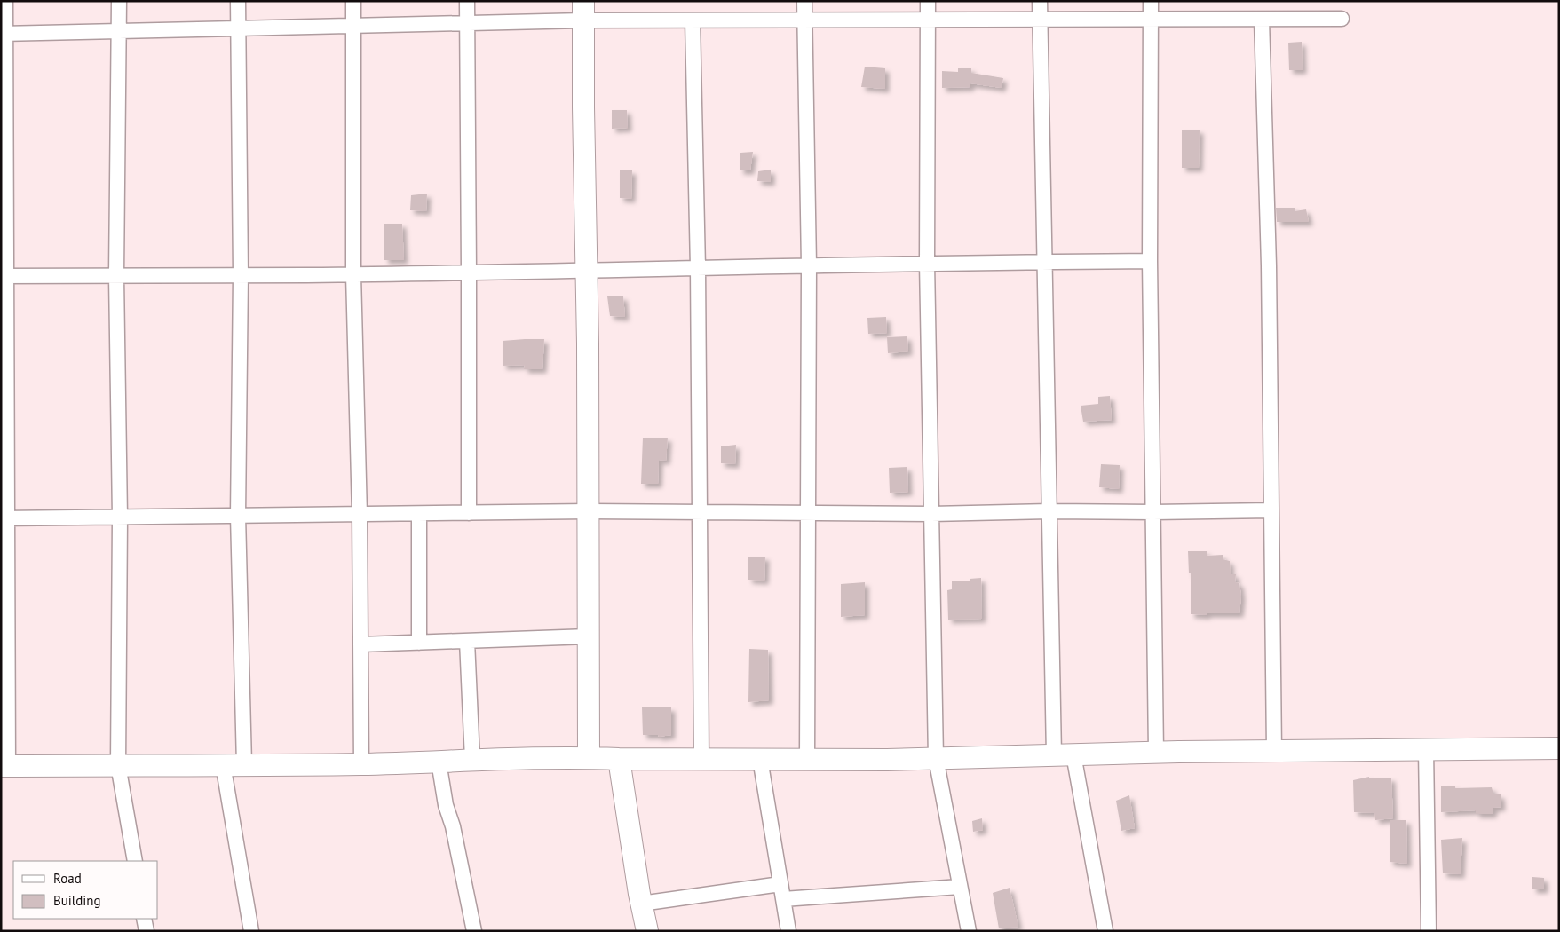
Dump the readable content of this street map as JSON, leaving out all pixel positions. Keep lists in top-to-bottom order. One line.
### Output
{"legend":["Road","Building"]}
